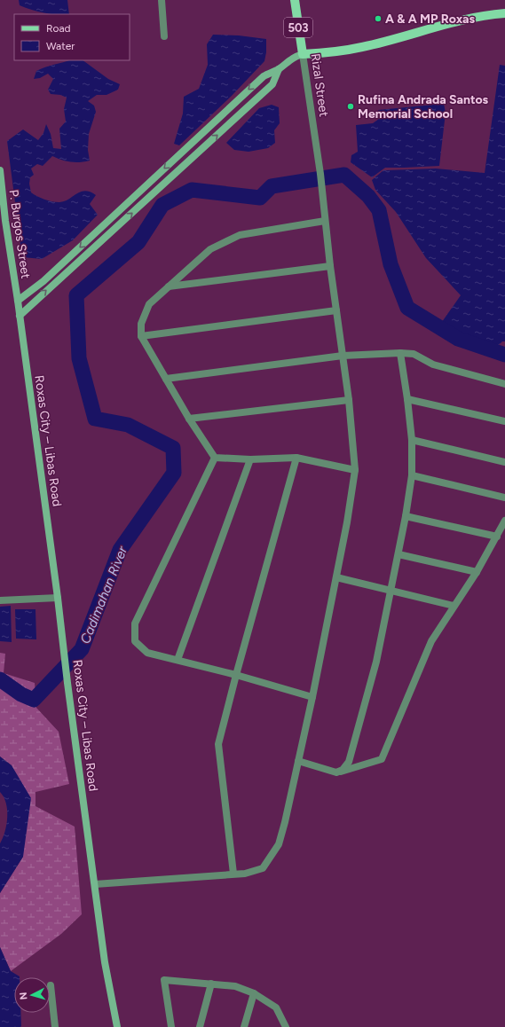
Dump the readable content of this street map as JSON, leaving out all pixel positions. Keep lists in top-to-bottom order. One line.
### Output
{"streets":{"main road":["503","Rizal Street","P. Burgos Street","Roxas City – Libas Road"]},"crossings":[["503","Rizal Street"],["Rizal Street","Roxas City – Libas Road"],["P. Burgos Street","Roxas City – Libas Road"]],"water":["Cadimahan River"],"places":["A & A MP Roxas","Rufina Andrada Santos Memorial School"],"legend":["Road","Water"],"north":"left"}
